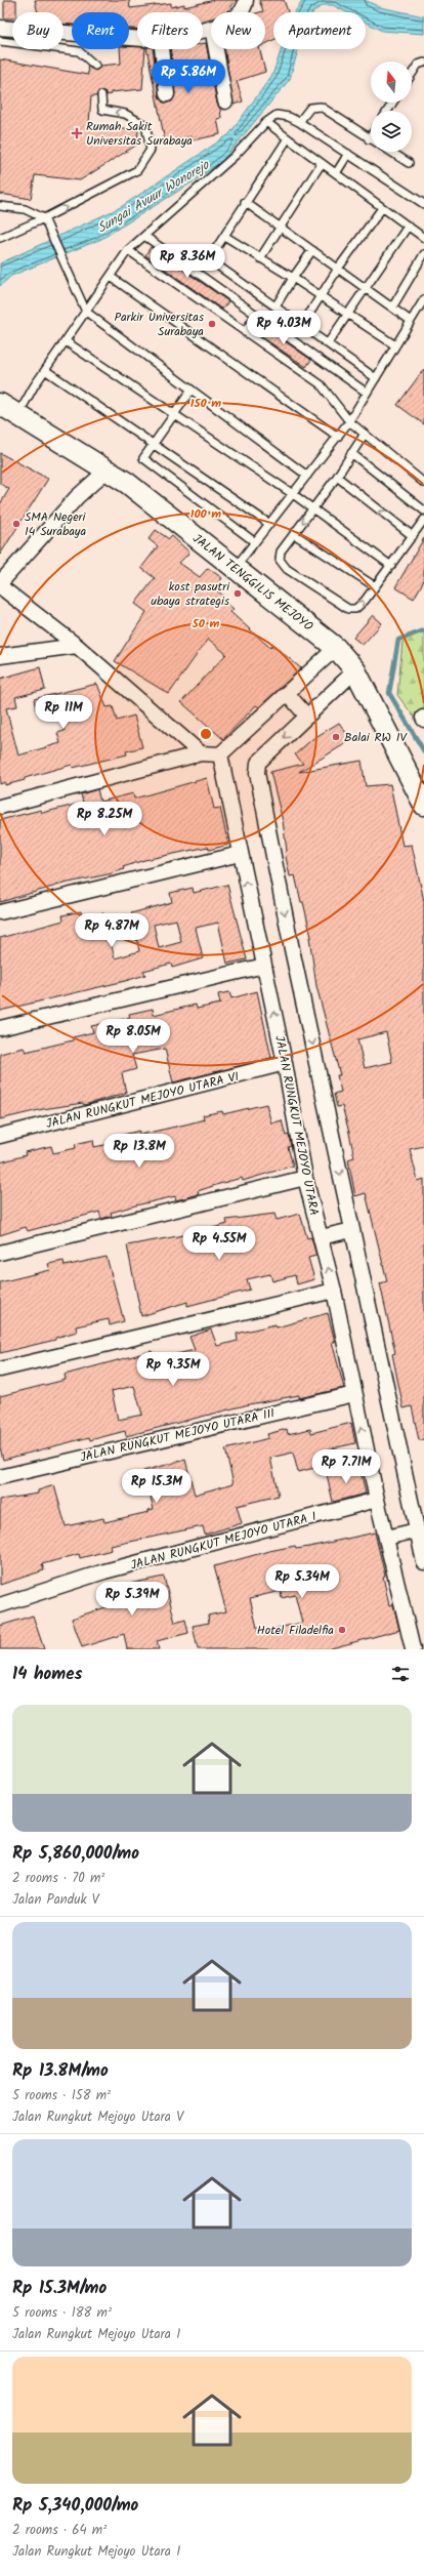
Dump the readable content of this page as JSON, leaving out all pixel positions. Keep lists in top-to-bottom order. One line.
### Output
{"streets":{"street":["JALAN TENGGILIS MEJOYO","JALAN RUNGKUT MEJOYO UTARA VI","JALAN RUNGKUT MEJOYO UTARA","JALAN RUNGKUT MEJOYO UTARA III","JALAN RUNGKUT MEJOYO UTARA I"]},"crossings":[["JALAN RUNGKUT MEJOYO UTARA VI","JALAN RUNGKUT MEJOYO UTARA"],["JALAN RUNGKUT MEJOYO UTARA","JALAN RUNGKUT MEJOYO UTARA III"],["JALAN RUNGKUT MEJOYO UTARA","JALAN RUNGKUT MEJOYO UTARA I"]],"water":["Sungai Avuur Wonorejo"],"places":{"health":["Rumah Sakit Universitas Surabaya"],"other":["Parkir Universitas Surabaya","SMA Negeri 14 Surabaya","kost pasutri ubaya strategis","Balai RW IV","Hotel Filadelfia"]},"north":"top","page":{"chip":["Buy","Rent","Filters","New","Apartment"],"price":["Rp 5.86M","Rp 8.36M","Rp 4.03M","Rp 11M","Rp 8.25M","Rp 4.87M","Rp 8.05M","Rp 13.8M","Rp 4.55M","Rp 9.35M","Rp 7.71M","Rp 15.3M","Rp 5.34M","Rp 5.39M"],"heading":"14 homes","list":[{"name":"Rp 5,860,000/mo","note":"2 rooms · 70 m² · Jalan Panduk V"},{"name":"Rp 13.8M/mo","note":"5 rooms · 158 m² · Jalan Rungkut Mejoyo Utara V"},{"name":"Rp 15.3M/mo","note":"5 rooms · 188 m² · Jalan Rungkut Mejoyo Utara I"},{"name":"Rp 5,340,000/mo","note":"2 rooms · 64 m² · Jalan Rungkut Mejoyo Utara I"}]},"rings":["150 m","100 m","50 m"]}
